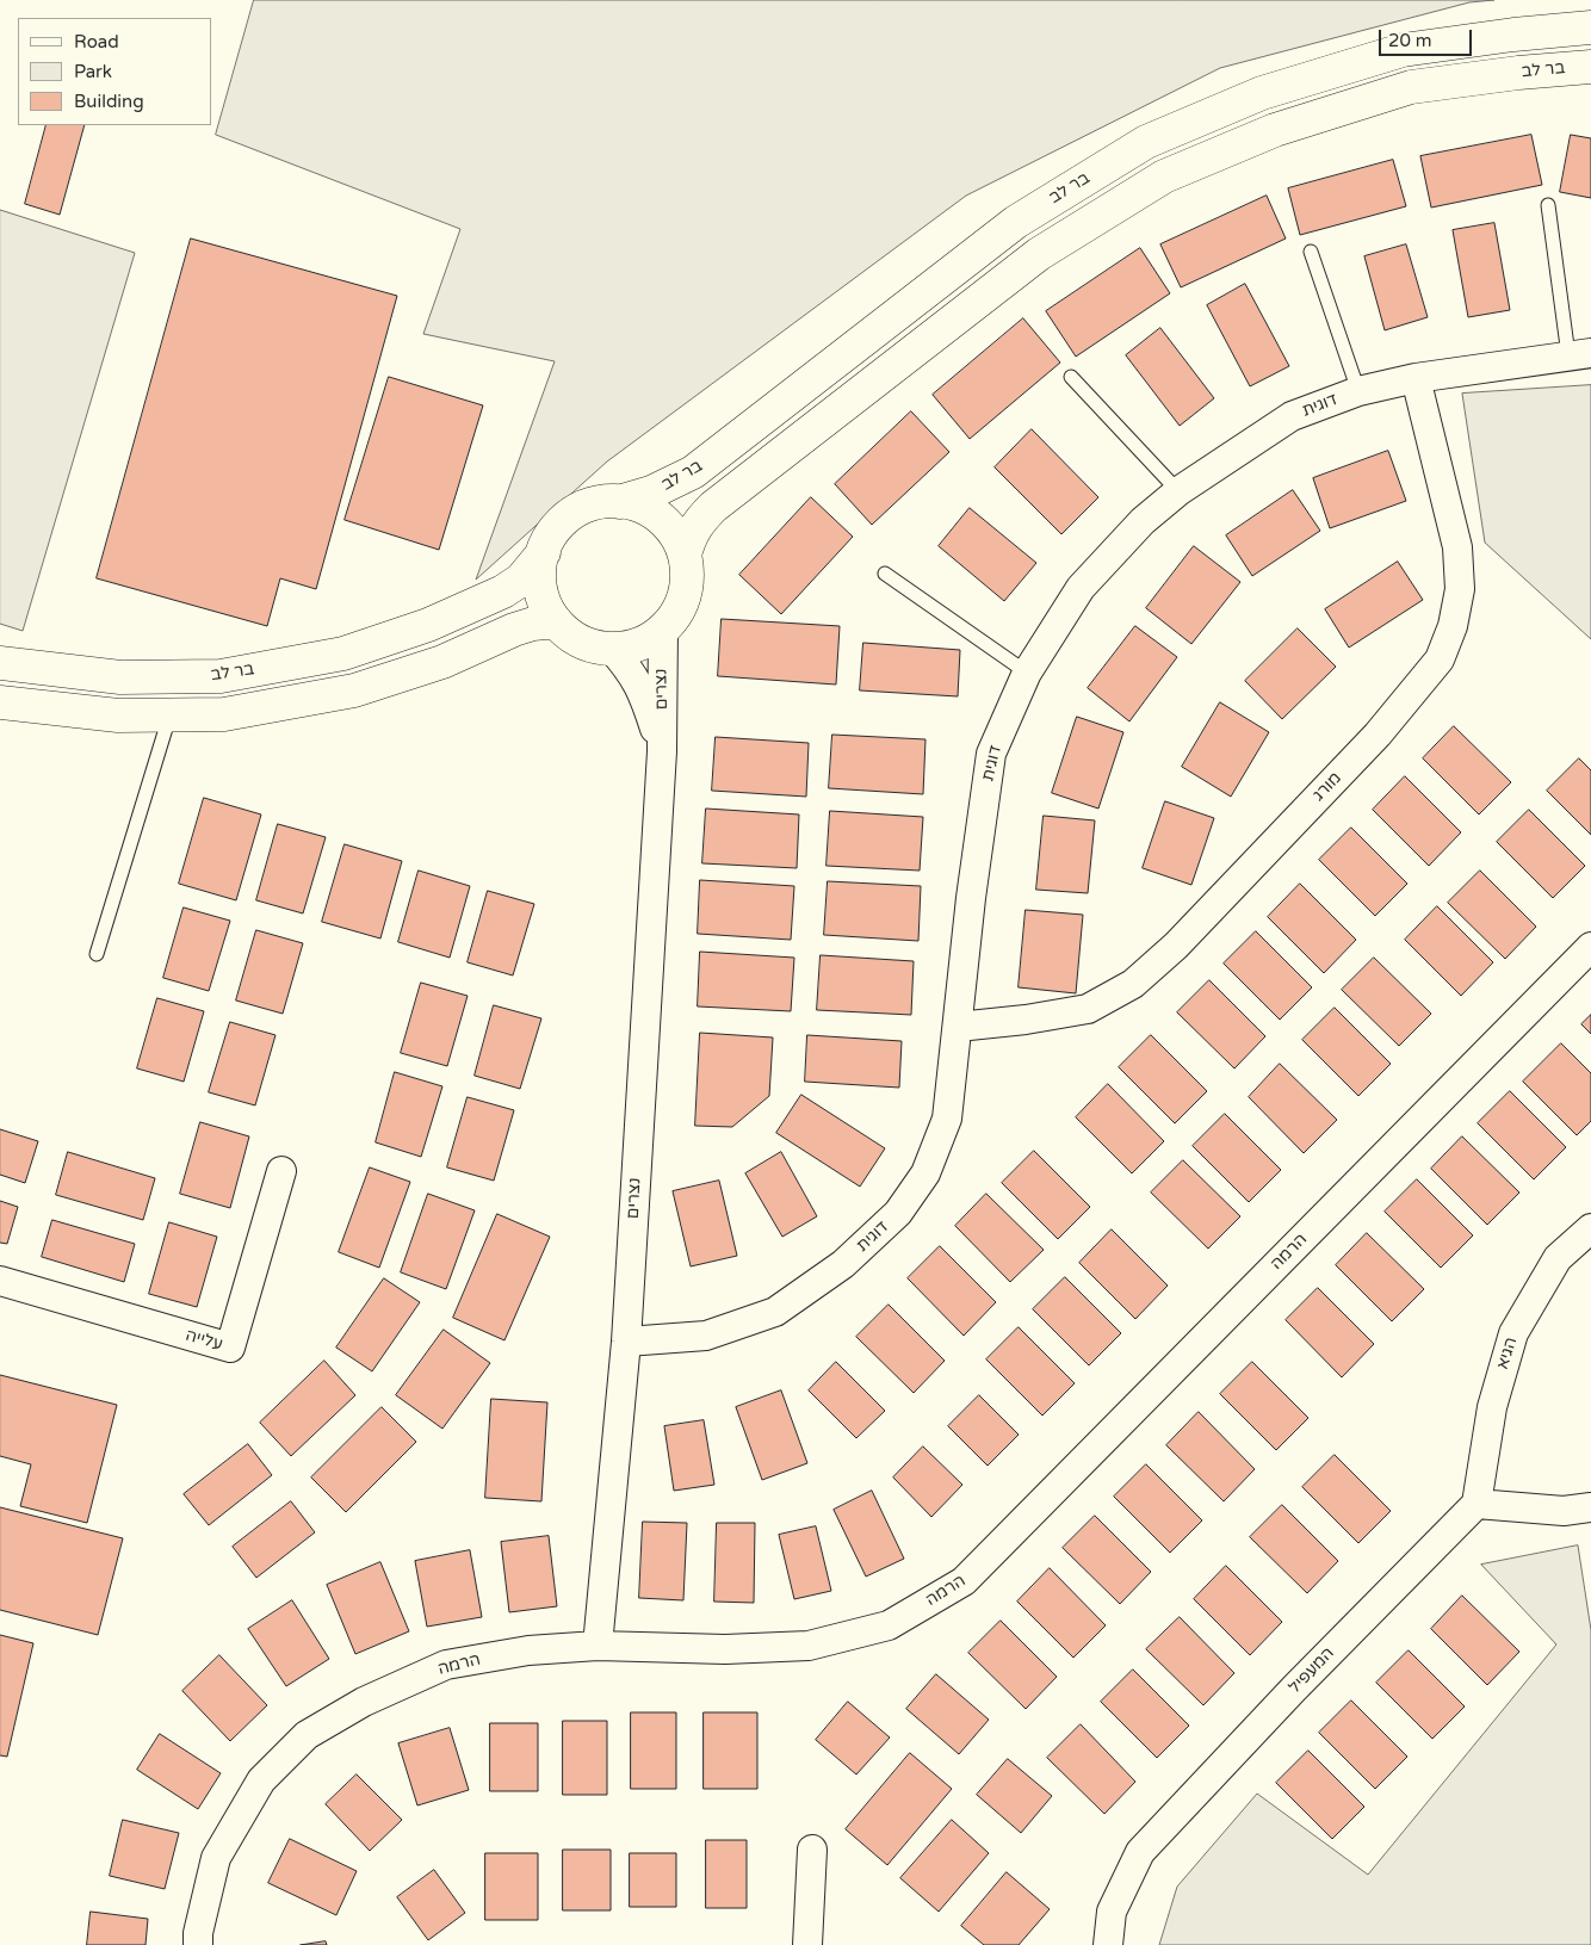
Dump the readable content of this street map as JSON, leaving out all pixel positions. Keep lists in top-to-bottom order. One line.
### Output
{"streets":{"street":["בר לב","דוגית","נצרים","מורג","הרמה","עלייה","הגיא","המעפיל"]},"crossings":[["בר לב","נצרים"],["דוגית","נצרים"],["דוגית","מורג"],["נצרים","הרמה"],["הגיא","המעפיל"]],"legend":["Road","Park","Building"],"scale_bar":"20 m"}
